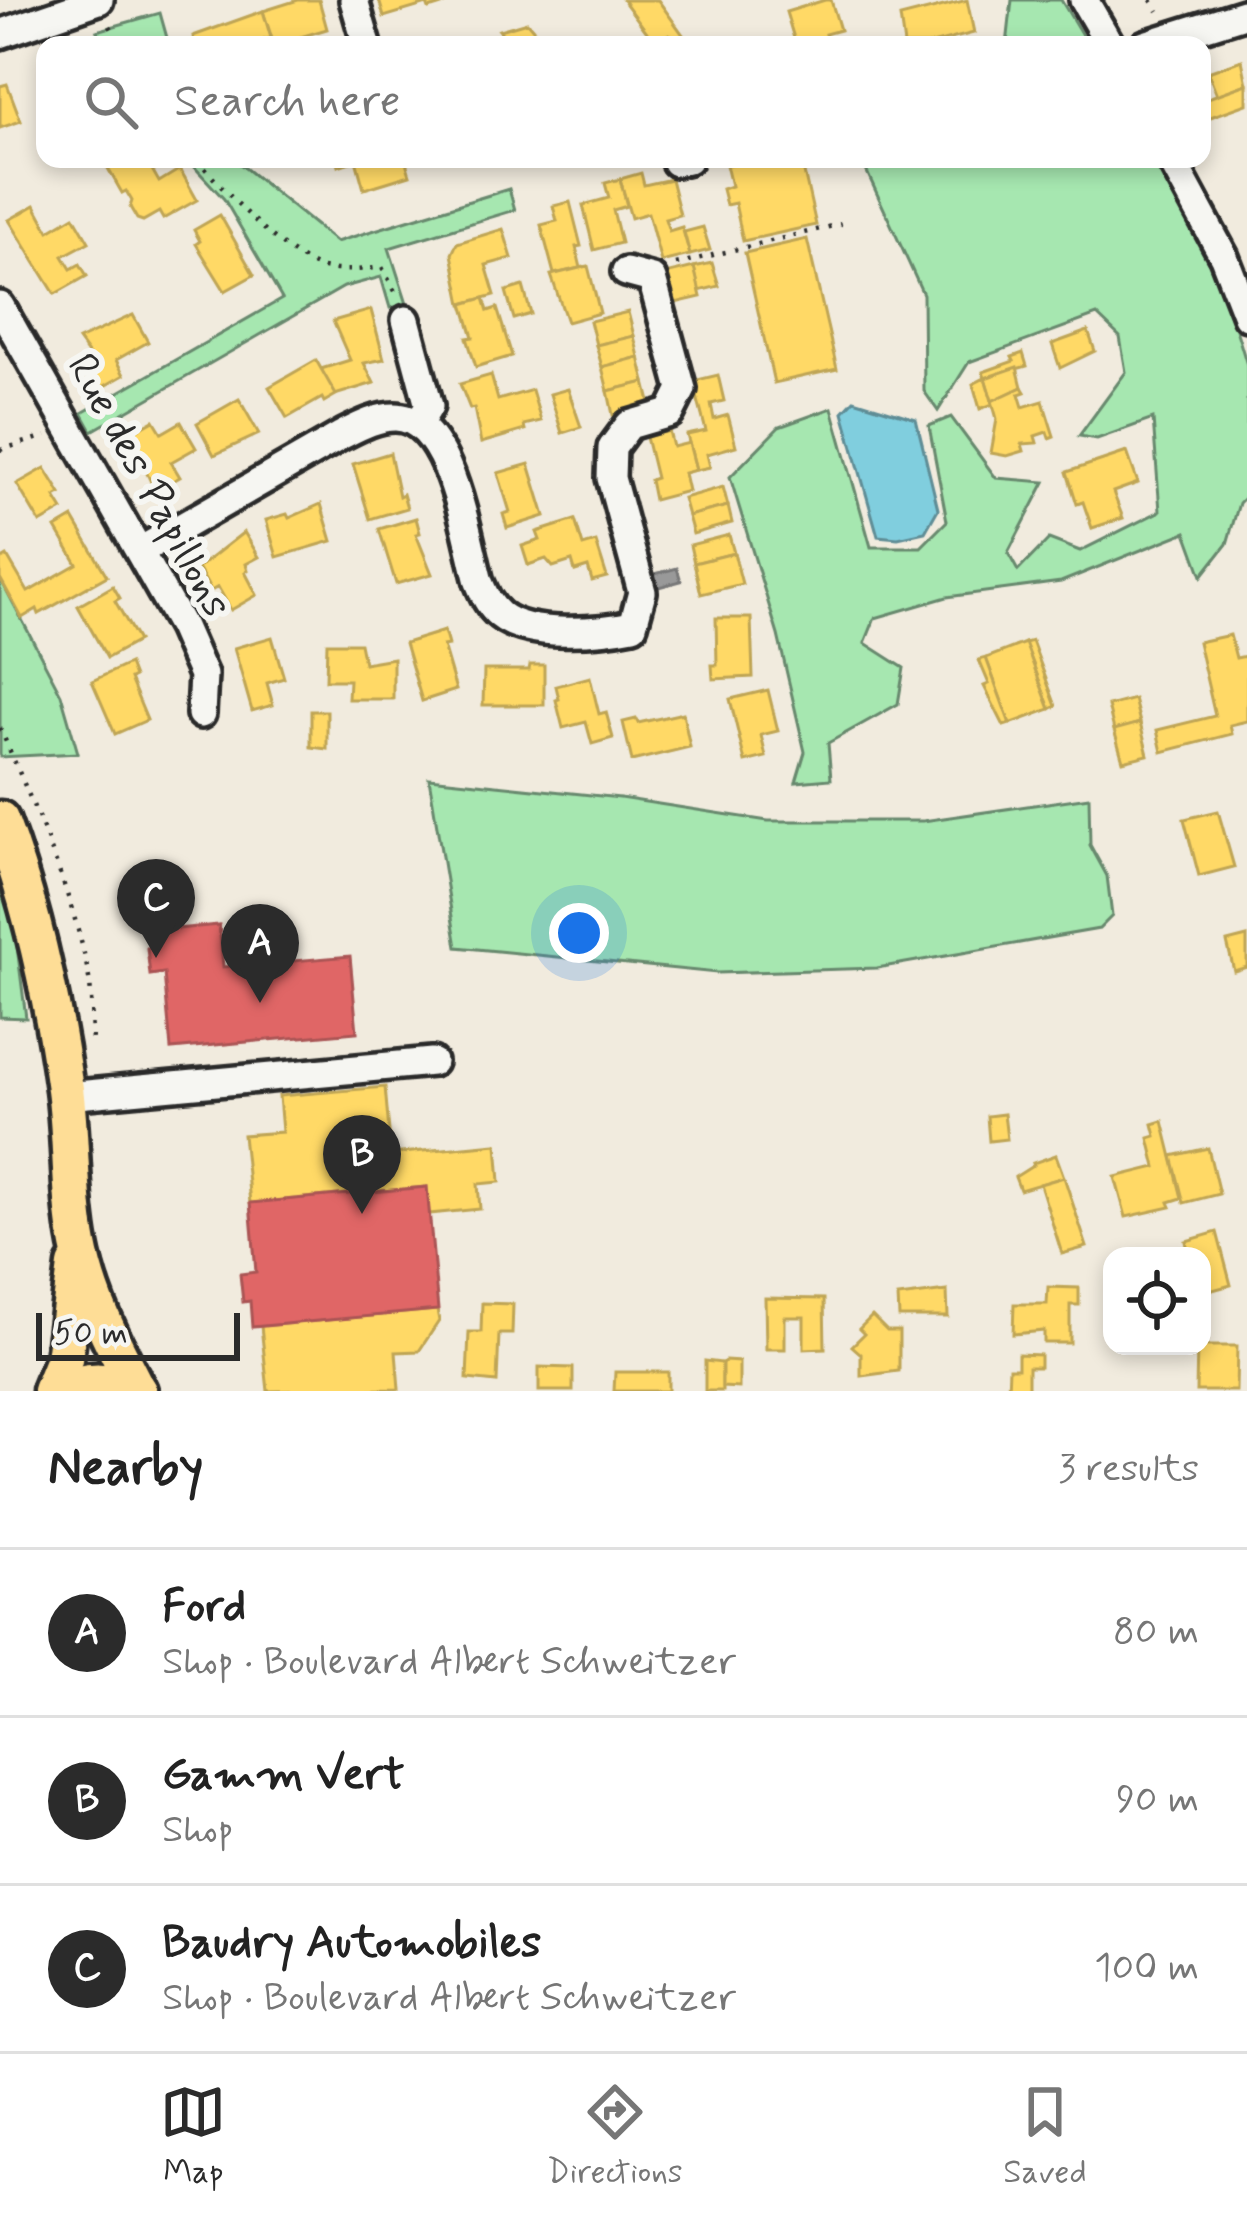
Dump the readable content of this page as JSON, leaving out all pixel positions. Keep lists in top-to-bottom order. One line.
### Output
{"streets":{"street":["Rue des Papillons"]},"scale_bar":"50 m","page":{"search":"Search here","pins":["C","A","B"],"scale":"50 m","heading":["Nearby","3 results"],"list":[{"mark":"A","name":"Ford","note":"Shop · Boulevard Albert Schweitzer","value":"80 m"},{"mark":"B","name":"Gamm Vert","note":"Shop","value":"90 m"},{"mark":"C","name":"Baudry Automobiles","note":"Shop · Boulevard Albert Schweitzer","value":"100 m"}],"nav":["Map","Directions","Saved"]}}
